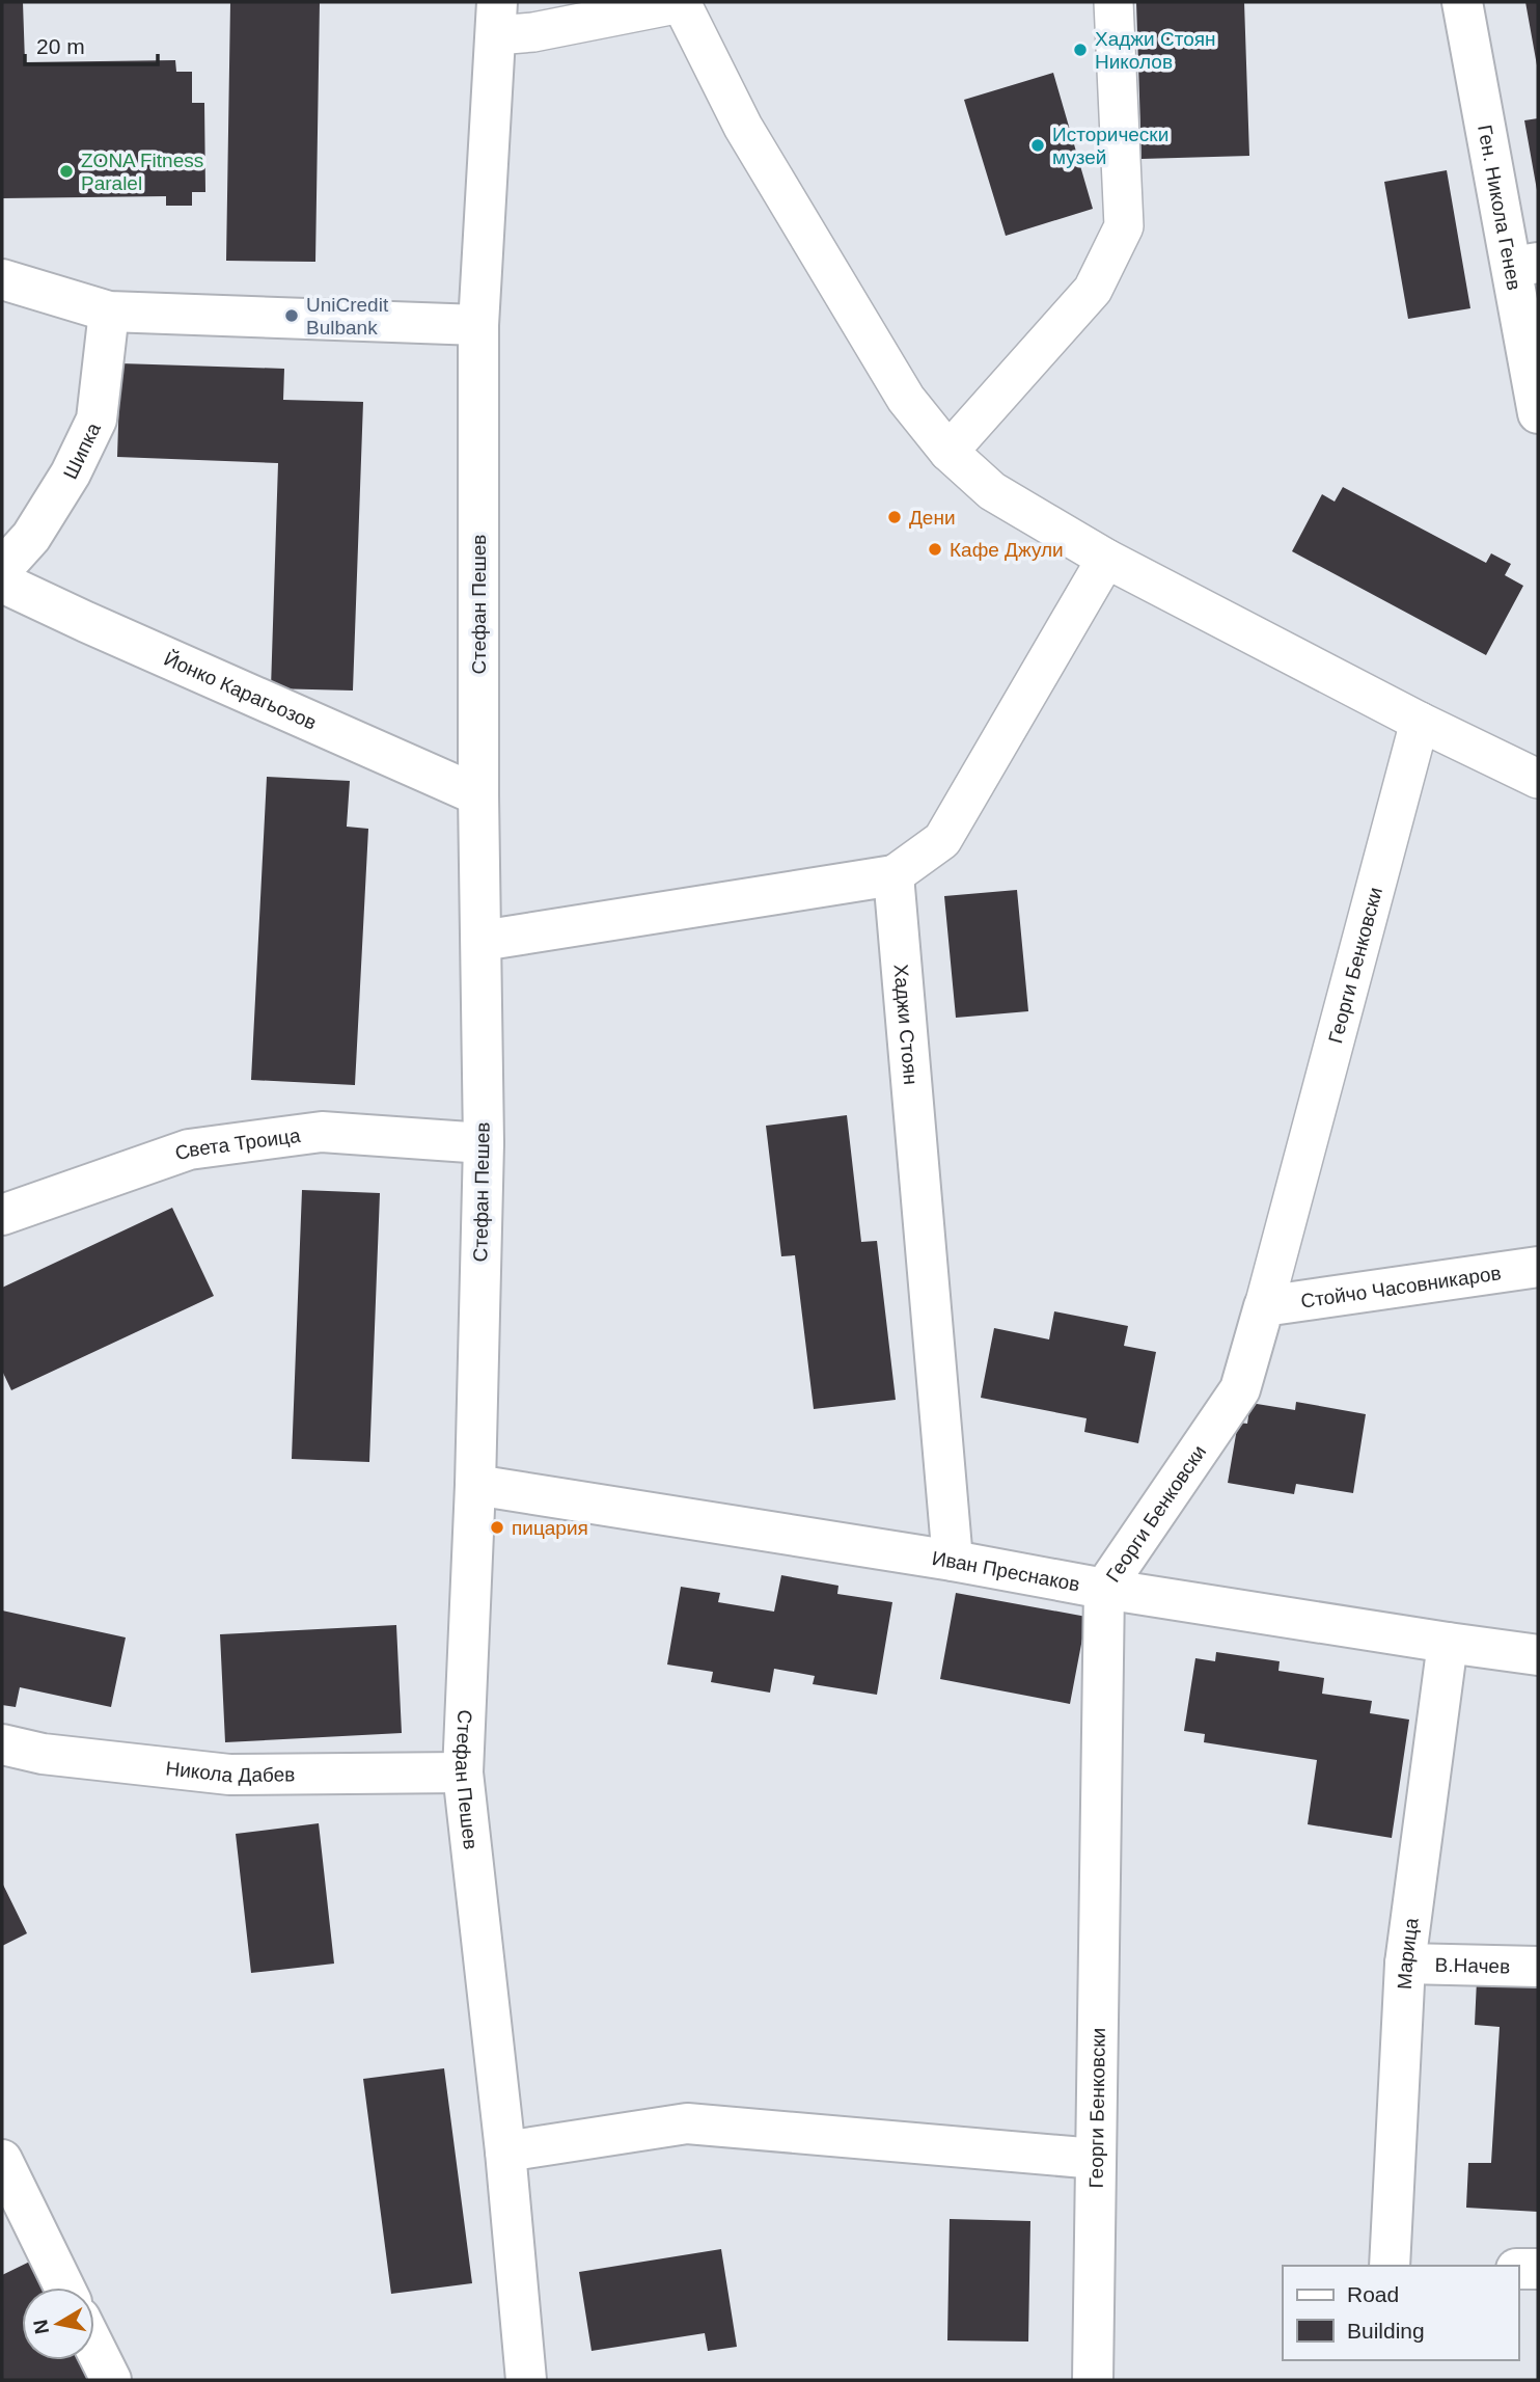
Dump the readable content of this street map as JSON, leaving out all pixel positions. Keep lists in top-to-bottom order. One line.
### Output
{"streets":{"street":["Ген. Никола Генев","Шипка","Стефан Пешев","Йонко Карагьозов","Георги Бенковски","Хаджи Стоян","Света Троица","Стойчо Часовникаров","Иван Преснаков","Никола Дабев","Марица","В.Начев"]},"crossings":[["Стефан Пешев","Йонко Карагьозов"],["Стефан Пешев","Света Троица"],["Стефан Пешев","Иван Преснаков"],["Стефан Пешев","Никола Дабев"],["Георги Бенковски","Стойчо Часовникаров"],["Георги Бенковски","Иван Преснаков"],["Хаджи Стоян","Иван Преснаков"],["Иван Преснаков","Марица"],["Марица","В.Начев"]],"places":["Хаджи Стоян Николов","Исторически музей","ZONA Fitness Paralel","UniCredit Bulbank","Дени","Кафе Джули","пицария"],"legend":["Road","Building"],"scale_bar":"20 m","north":"left"}
